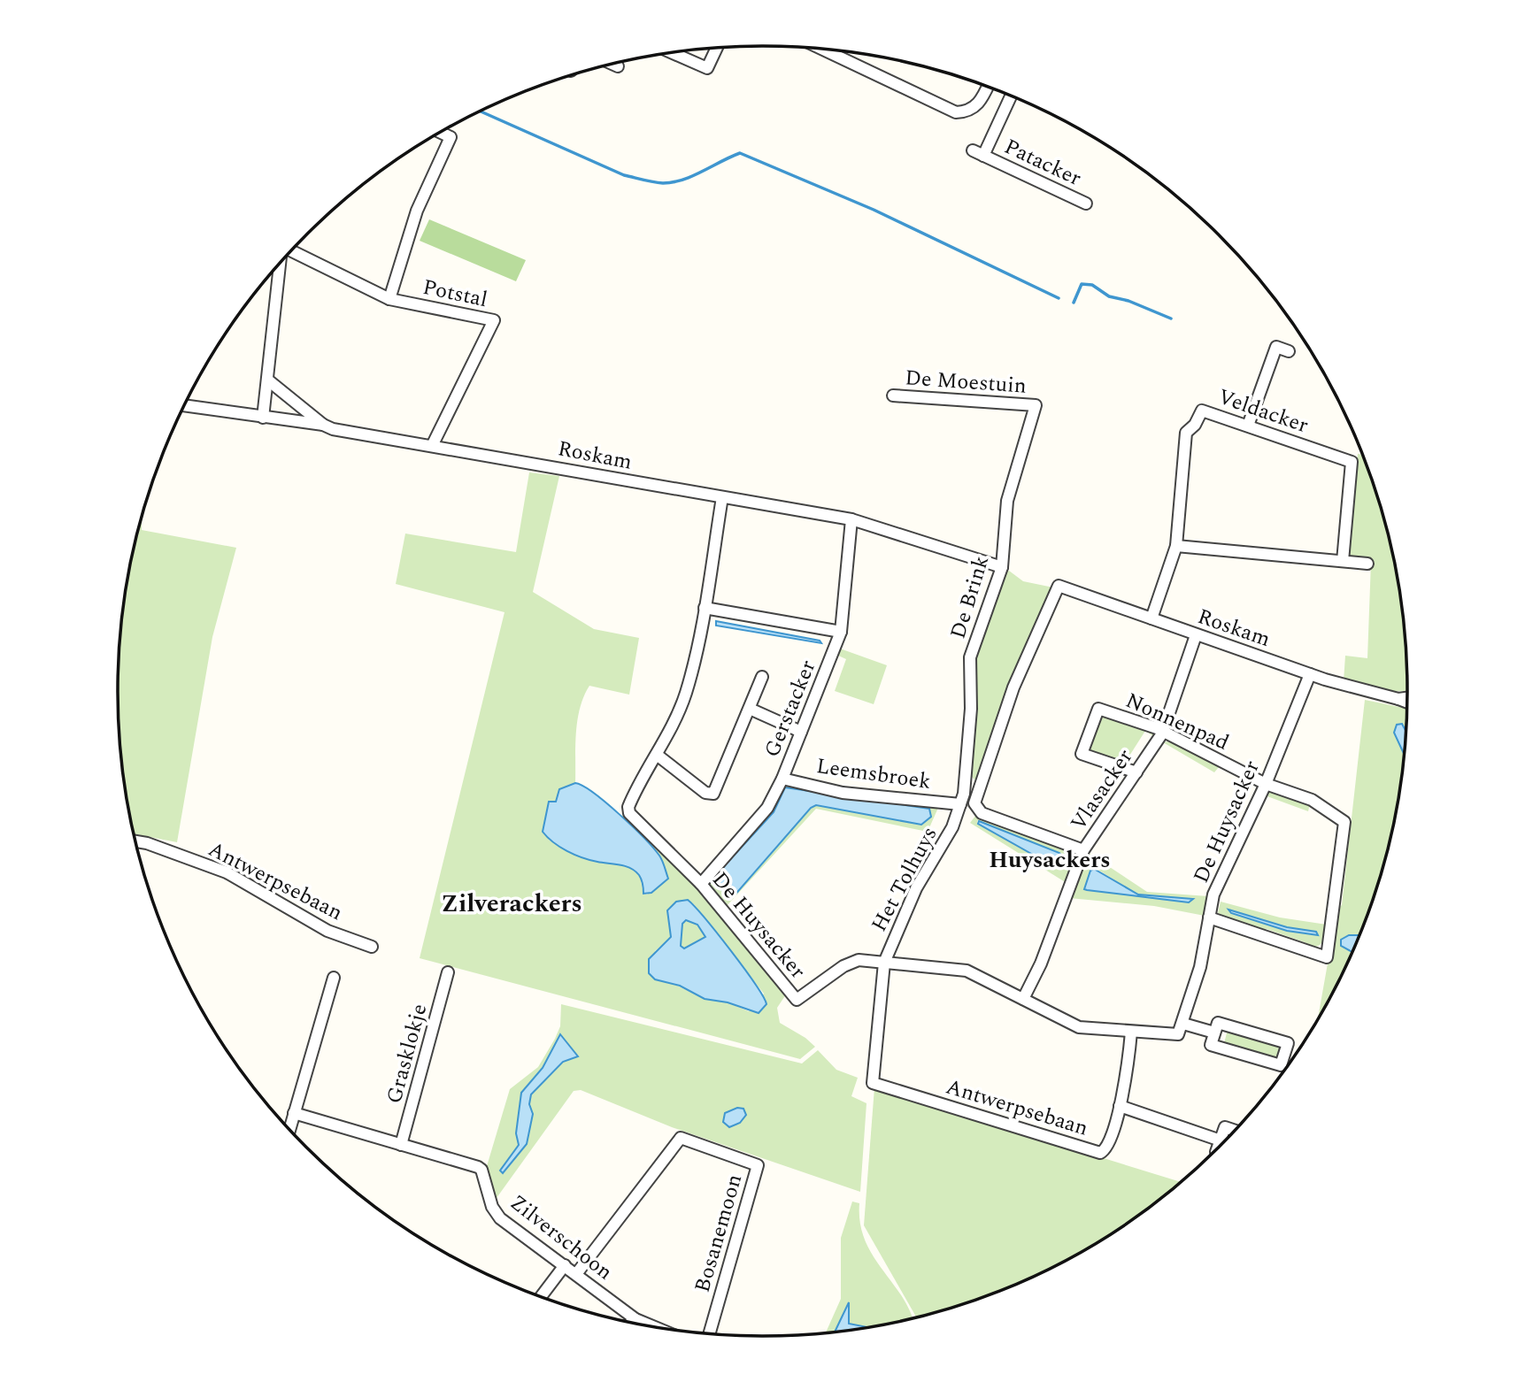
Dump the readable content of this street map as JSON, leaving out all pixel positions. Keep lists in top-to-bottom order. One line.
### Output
{"streets":{"street":["Patacker","Potstal","De Moestuin","Veldacker","Roskam","De Brink","Gerstacker","Nonnenpad","Leemsbroek","Vlasacker","De Huysacker","Het Tolhuys","Antwerpsebaan","Grasklokje","Bosanemoon","Zilverschoon"]},"crossings":[["Potstal","Roskam"],["De Moestuin","De Brink"],["Veldacker","Roskam"],["Roskam","De Brink"],["Roskam","Gerstacker"],["Roskam","Vlasacker"],["Roskam","De Huysacker"],["De Brink","Leemsbroek"],["De Brink","Het Tolhuys"],["Gerstacker","Leemsbroek"],["Gerstacker","De Huysacker"],["Nonnenpad","Vlasacker"],["Nonnenpad","De Huysacker"],["Leemsbroek","Het Tolhuys"],["Vlasacker","De Huysacker"],["De Huysacker","Het Tolhuys"],["De Huysacker","Antwerpsebaan"],["Het Tolhuys","Antwerpsebaan"],["Grasklokje","Zilverschoon"],["Bosanemoon","Zilverschoon"]],"districts":["Huysackers","Zilverackers"]}
